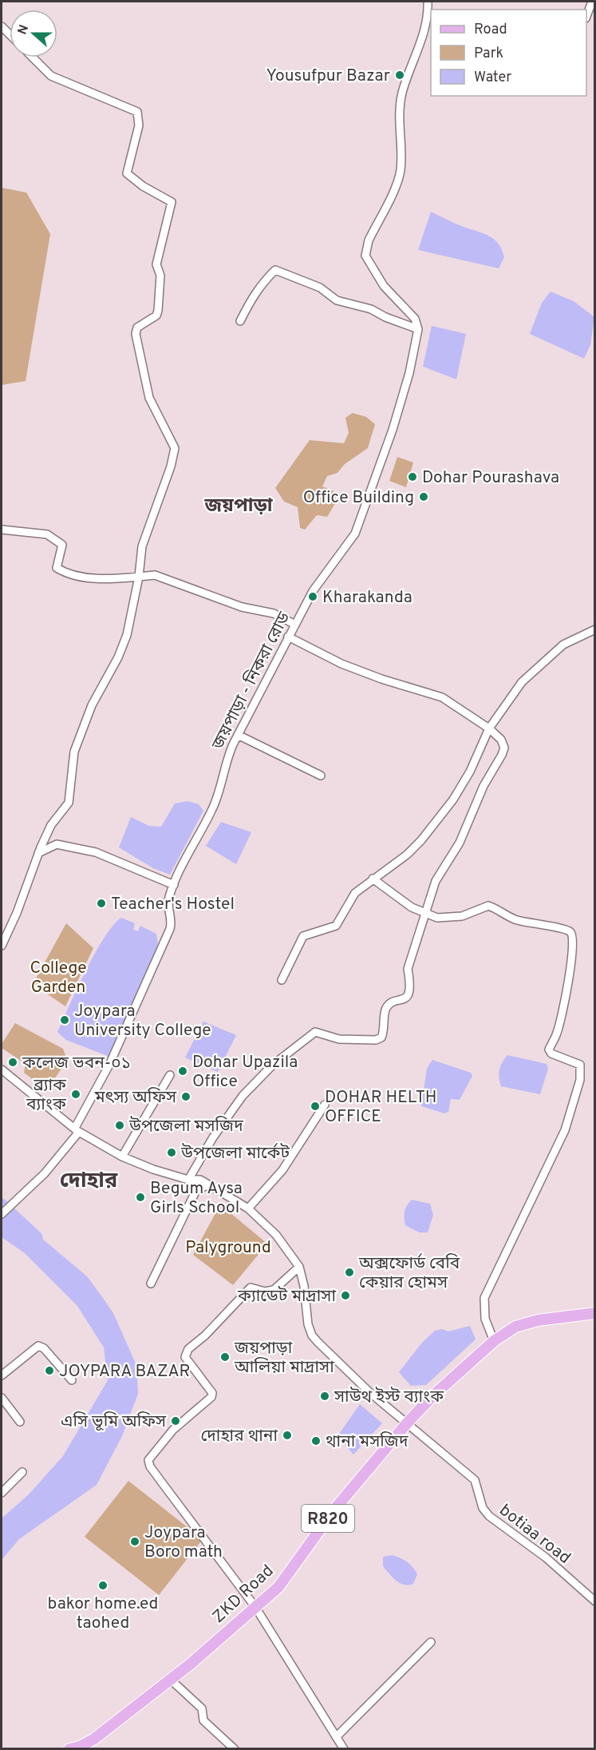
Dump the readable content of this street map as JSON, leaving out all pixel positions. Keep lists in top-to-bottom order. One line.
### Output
{"streets":{"main road":["R820","ZKD Road"],"street":["জয়পাড়া - নিকরা রোড","botiaa road"]},"crossings":[["botiaa road","ZKD Road"]],"districts":["জয়পাড়া","দোহার"],"parks":["College Garden","Palyground"],"places":["Yousufpur Bazar","Dohar Pourashava","Office Building","Kharakanda","Teacher's Hostel","Joypara University College","কলেজ ভবন-০১","Dohar Upazila Office","ব্র্যাক ব্যাংক","মৎস্য অফিস","DOHAR HELTH OFFICE","উপজেলা মসজিদ","উপজেলা মার্কেট","Begum Aysa Girls School","অক্সফোর্ড বেবি কেয়ার হোমস","ক্যাডেট মাদ্রাসা","জয়পাড়া আলিয়া মাদ্রাসা","JOYPARA BAZAR","সাউথ ইস্ট ব্যাংক","এসি ভূমি অফিস","দোহার থানা","থানা মসজিদ","Joypara Boro math","bakor home.ed taohed"],"legend":["Road","Park","Water"],"north":"left"}
